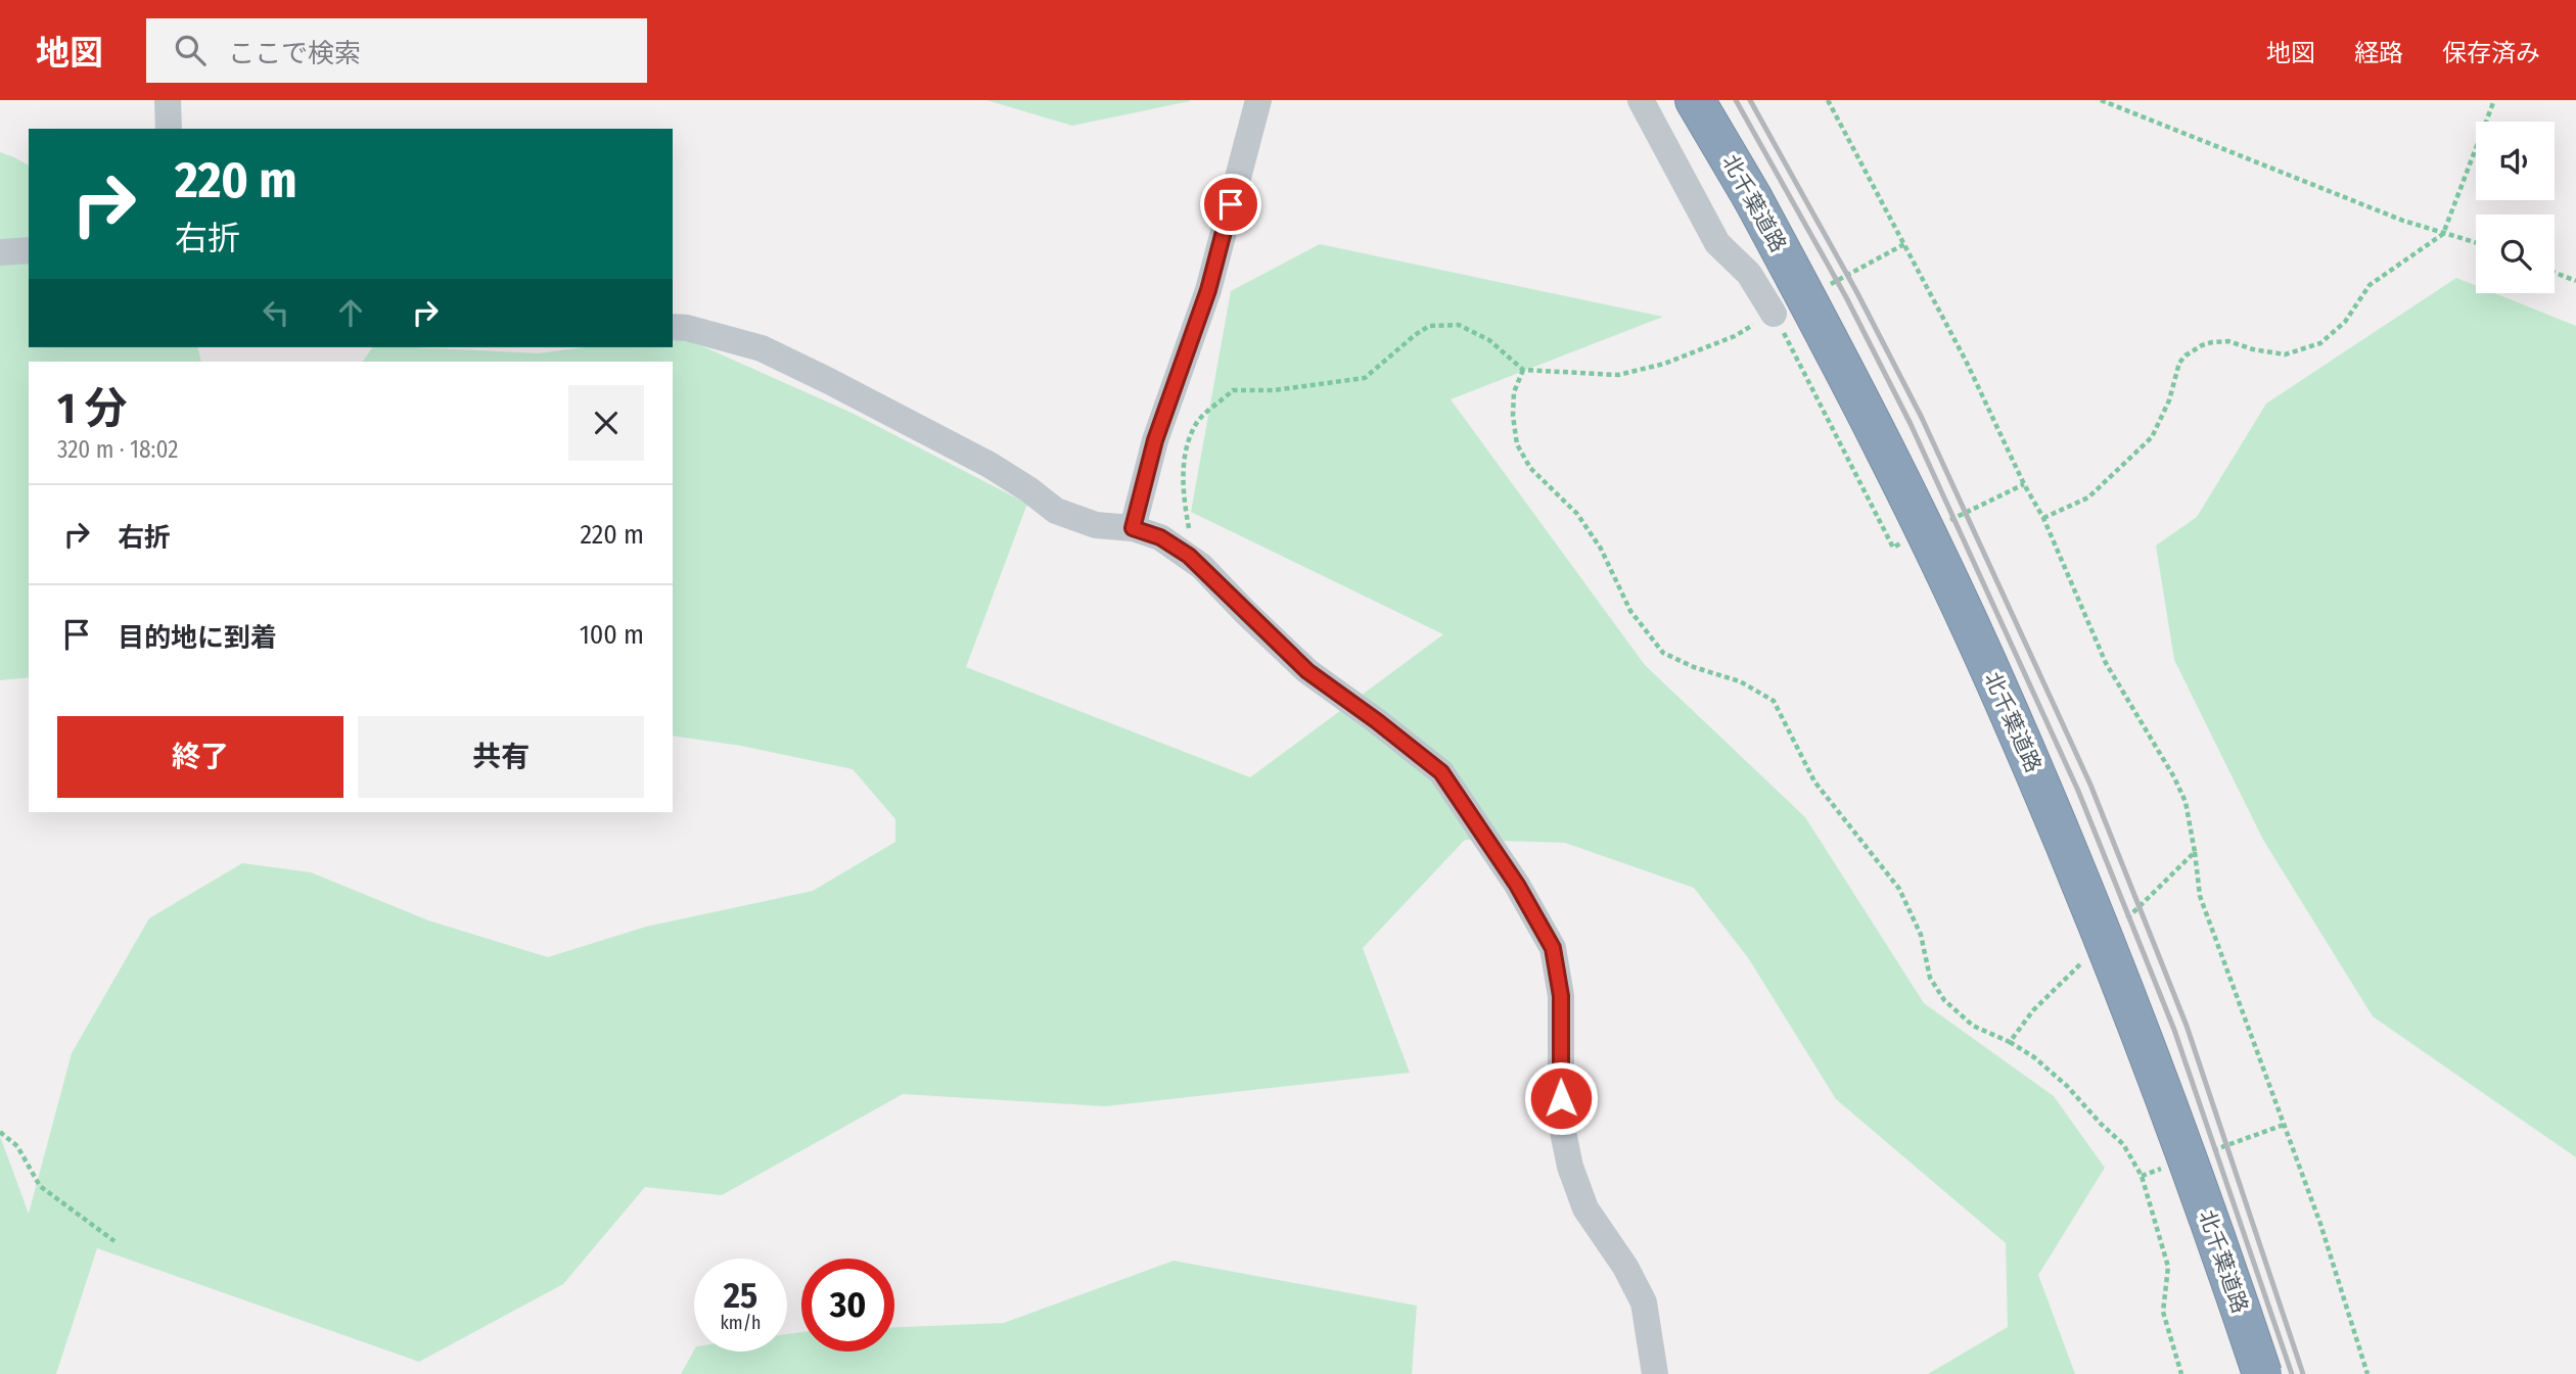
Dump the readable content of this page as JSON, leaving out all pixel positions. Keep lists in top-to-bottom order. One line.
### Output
{"streets":{"highway":["北千葉道路"]},"page":{"header":"地図","search":"ここで検索","nav":["地図","経路","保存済み"],"turn":["220 m","右折"],"heading":["1 分","320 m · 18:02"],"list":[{"name":"右折","value":"220 m"},{"name":"目的地に到着","value":"100 m"}],"buttons":["終了","共有"],"speed":"25 km/h","limit":"30"}}
